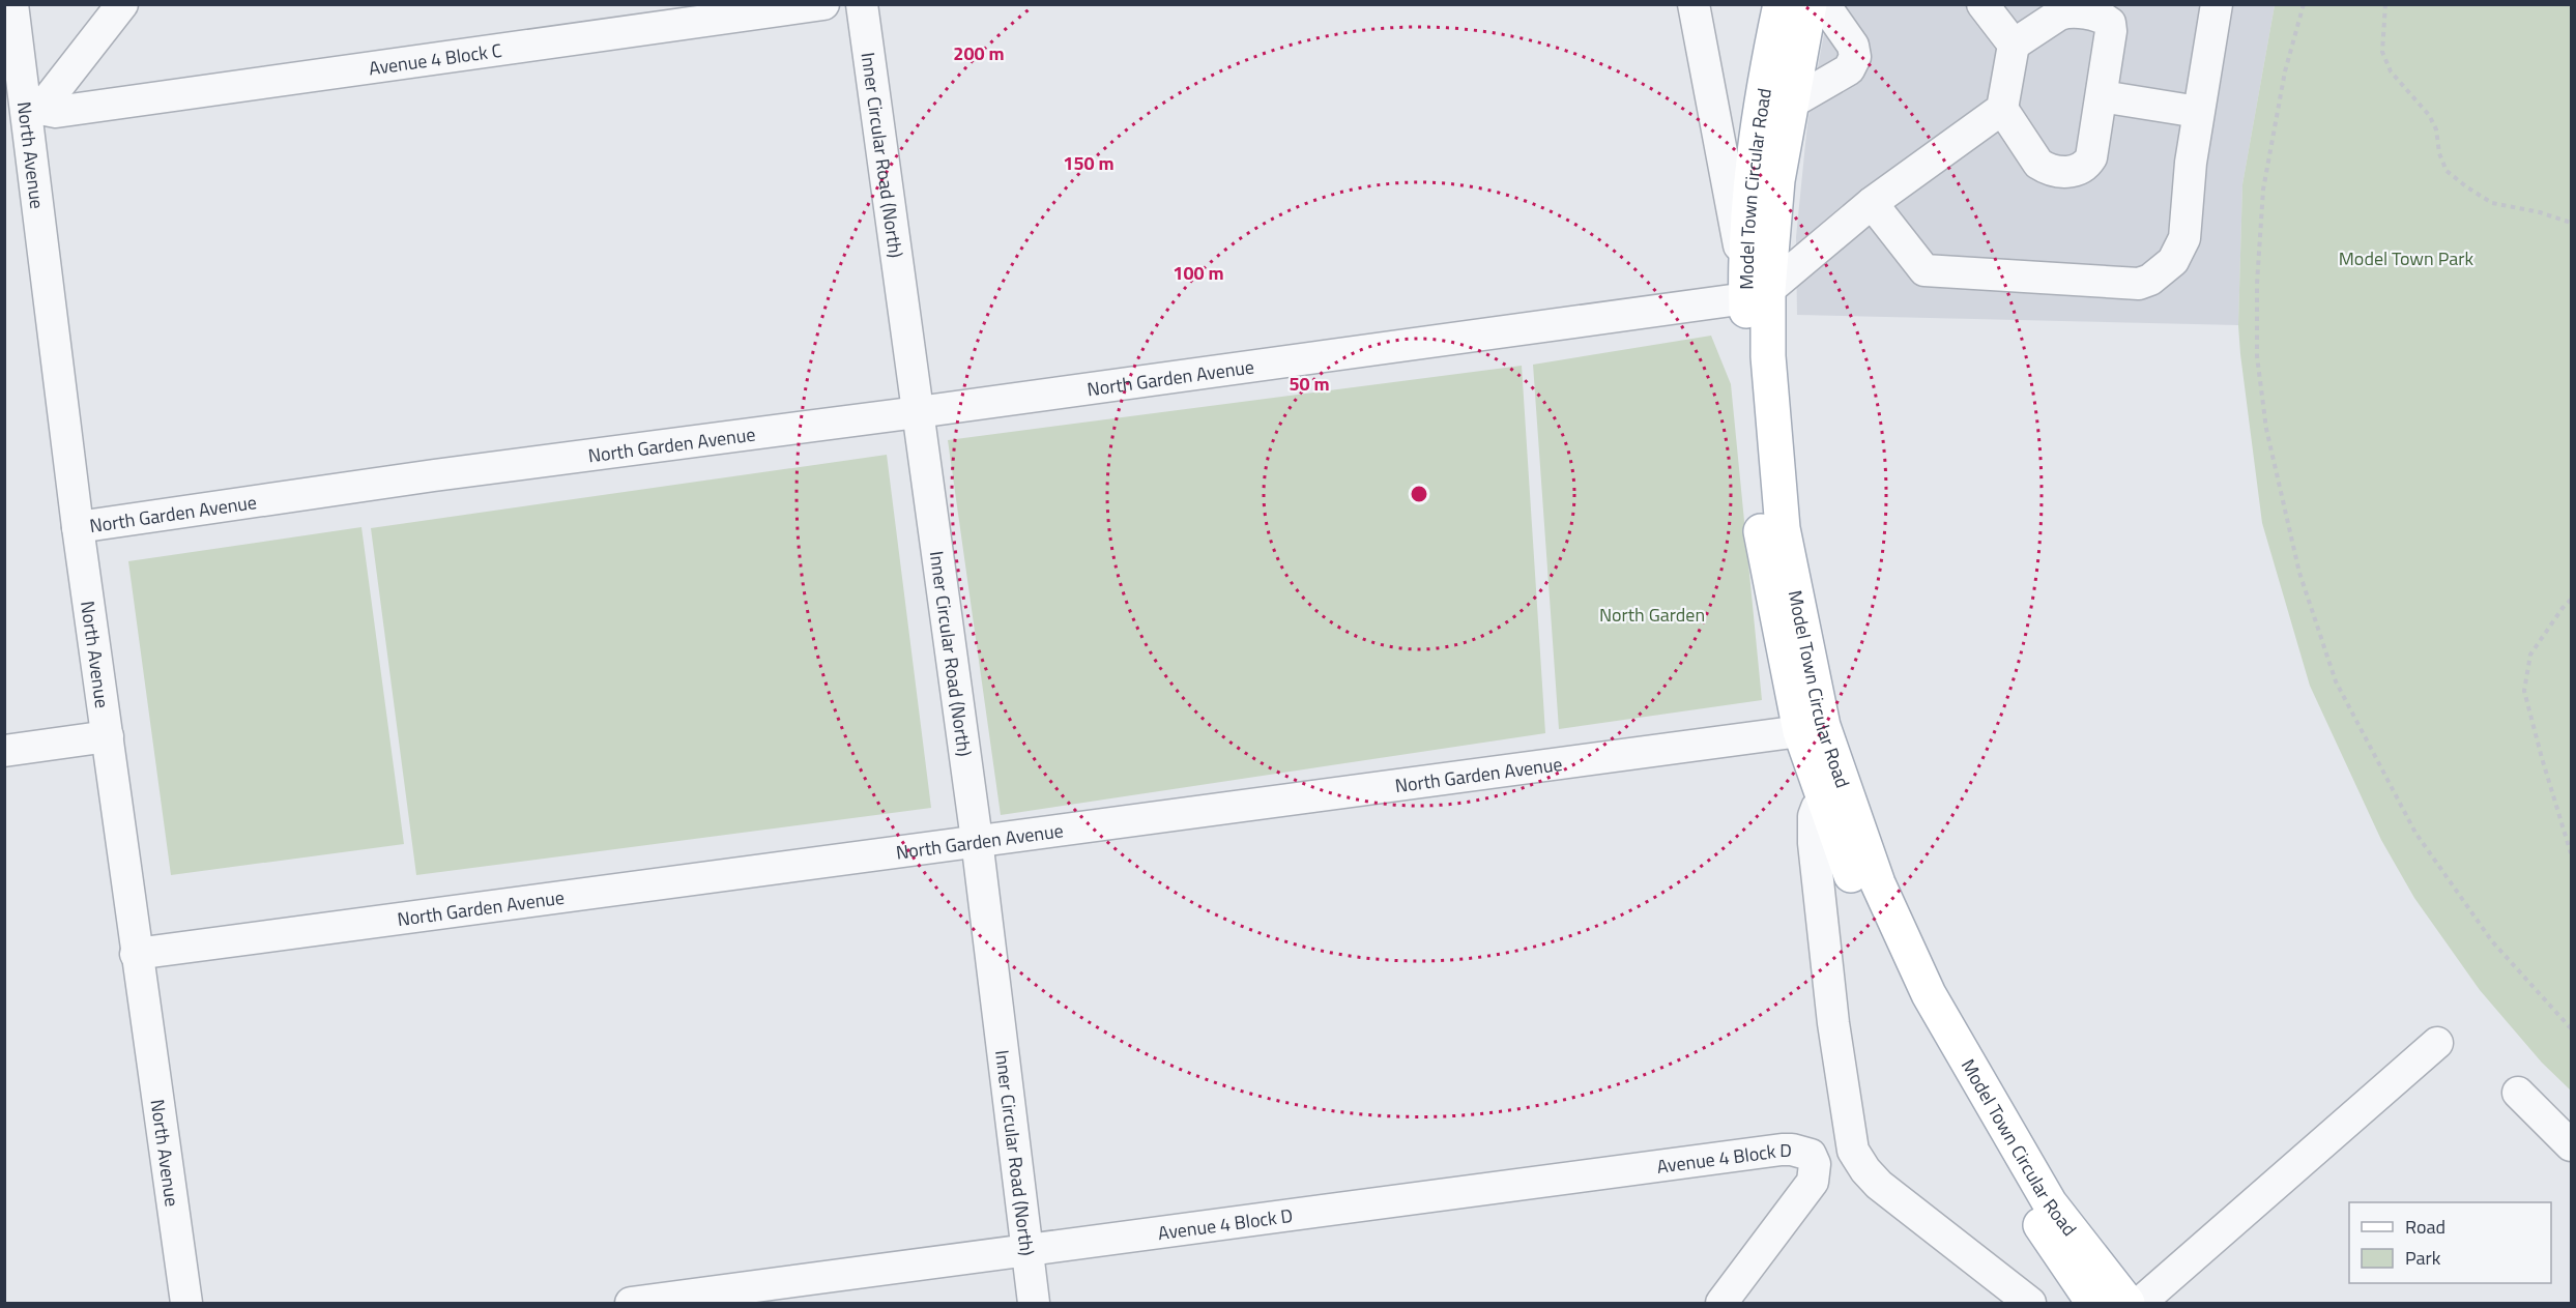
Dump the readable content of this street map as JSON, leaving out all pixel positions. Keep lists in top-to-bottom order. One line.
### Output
{"streets":{"main road":["Model Town Circular Road"],"street":["Avenue 4 Block C","North Avenue","Inner Circular Road (North)","North Garden Avenue","Avenue 4 Block D"]},"crossings":[["Avenue 4 Block C","North Avenue"],["North Avenue","North Garden Avenue"],["Inner Circular Road (North)","North Garden Avenue"],["Inner Circular Road (North)","Avenue 4 Block D"],["Model Town Circular Road","North Garden Avenue"]],"parks":["Model Town Park","North Garden"],"legend":["Road","Park"],"rings":["200 m","150 m","100 m","50 m"]}
